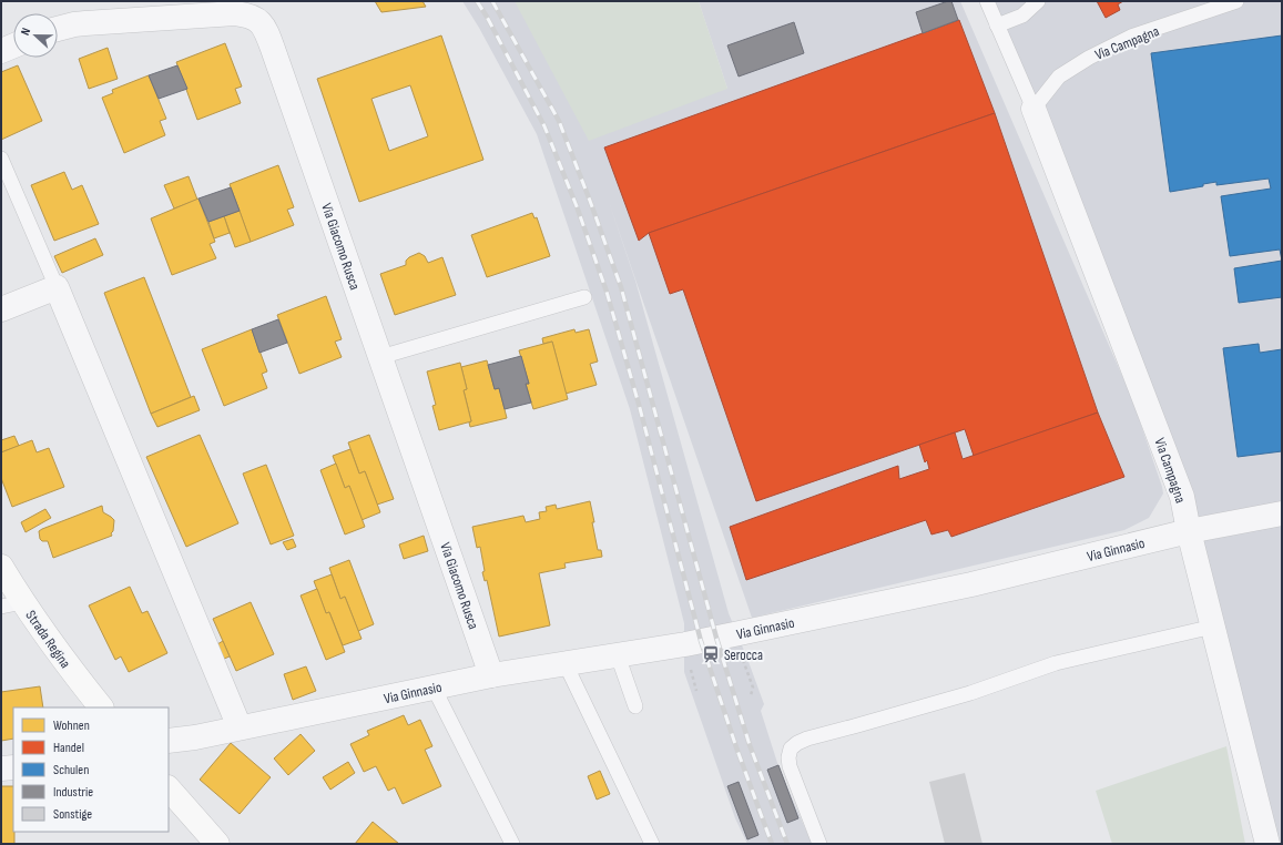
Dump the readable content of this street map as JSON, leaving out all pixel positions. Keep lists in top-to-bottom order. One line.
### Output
{"streets":{"main road":["Strada Regina"],"street":["Via Campagna","Via Giacomo Rusca","Via Ginnasio"]},"crossings":[["Via Campagna","Via Ginnasio"],["Via Giacomo Rusca","Via Ginnasio"]],"places":{"station":["Serocca"]},"legend":["Wohnen","Handel","Schulen","Industrie","Sonstige"],"north":"left"}
